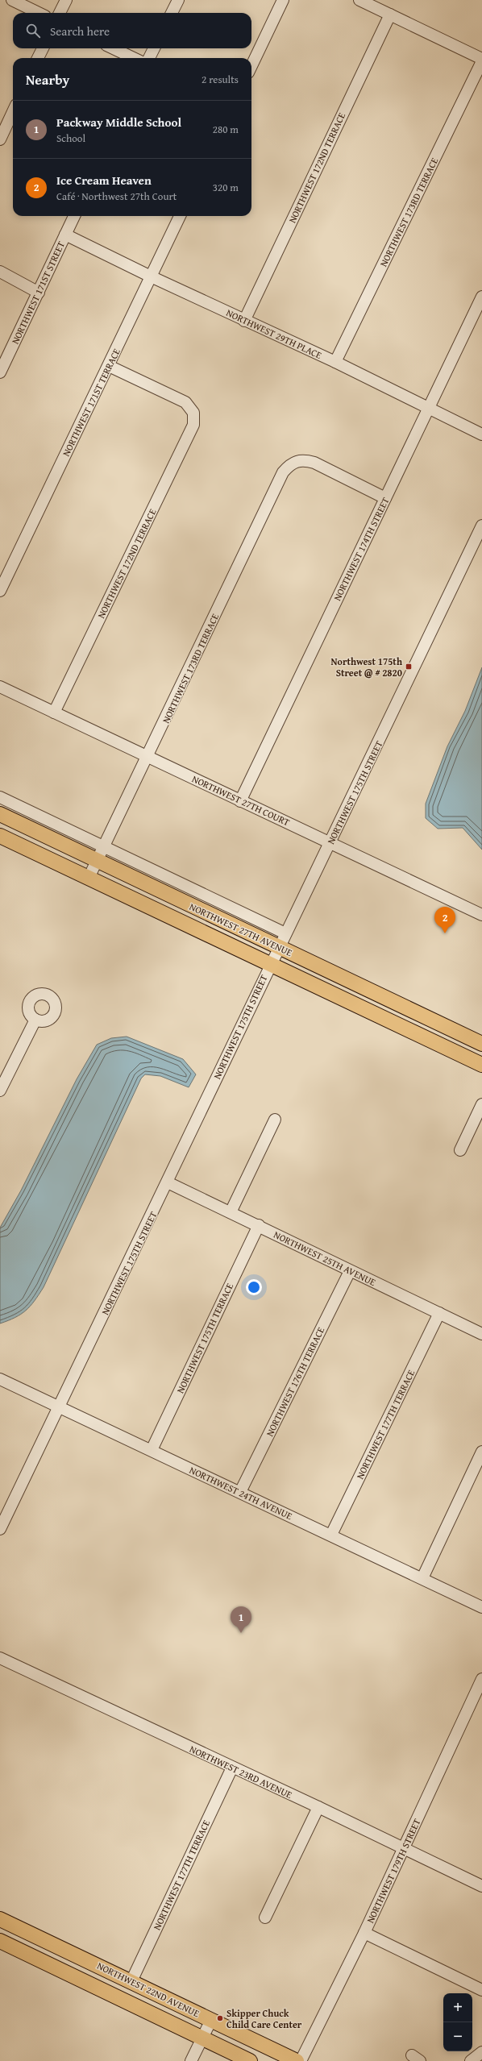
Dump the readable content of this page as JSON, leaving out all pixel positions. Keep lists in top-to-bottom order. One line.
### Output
{"streets":{"main road":["NORTHWEST 27TH AVENUE","NORTHWEST 22ND AVENUE"],"street":["NORTHWEST 172ND TERRACE","NORTHWEST 173RD TERRACE","NORTHWEST 171ST STREET","NORTHWEST 29TH PLACE","NORTHWEST 171ST TERRACE","NORTHWEST 174TH STREET","NORTHWEST 175TH STREET","NORTHWEST 27TH COURT","NORTHWEST 25TH AVENUE","NORTHWEST 175TH TERRACE","NORTHWEST 176TH TERRACE","NORTHWEST 177TH TERRACE","NORTHWEST 24TH AVENUE","NORTHWEST 23RD AVENUE","NORTHWEST 179TH STREET"]},"crossings":[["NORTHWEST 172ND TERRACE","NORTHWEST 29TH PLACE"],["NORTHWEST 172ND TERRACE","NORTHWEST 171ST TERRACE"],["NORTHWEST 172ND TERRACE","NORTHWEST 27TH COURT"],["NORTHWEST 173RD TERRACE","NORTHWEST 29TH PLACE"],["NORTHWEST 173RD TERRACE","NORTHWEST 174TH STREET"],["NORTHWEST 173RD TERRACE","NORTHWEST 27TH COURT"],["NORTHWEST 173RD TERRACE","NORTHWEST 27TH AVENUE"],["NORTHWEST 171ST STREET","NORTHWEST 29TH PLACE"],["NORTHWEST 29TH PLACE","NORTHWEST 171ST TERRACE"],["NORTHWEST 29TH PLACE","NORTHWEST 174TH STREET"],["NORTHWEST 174TH STREET","NORTHWEST 27TH COURT"],["NORTHWEST 175TH STREET","NORTHWEST 27TH COURT"],["NORTHWEST 175TH STREET","NORTHWEST 27TH AVENUE"],["NORTHWEST 175TH STREET","NORTHWEST 25TH AVENUE"],["NORTHWEST 175TH STREET","NORTHWEST 24TH AVENUE"],["NORTHWEST 25TH AVENUE","NORTHWEST 175TH TERRACE"],["NORTHWEST 25TH AVENUE","NORTHWEST 176TH TERRACE"],["NORTHWEST 25TH AVENUE","NORTHWEST 177TH TERRACE"],["NORTHWEST 175TH TERRACE","NORTHWEST 24TH AVENUE"],["NORTHWEST 176TH TERRACE","NORTHWEST 24TH AVENUE"],["NORTHWEST 177TH TERRACE","NORTHWEST 24TH AVENUE"],["NORTHWEST 177TH TERRACE","NORTHWEST 23RD AVENUE"],["NORTHWEST 177TH TERRACE","NORTHWEST 22ND AVENUE"],["NORTHWEST 23RD AVENUE","NORTHWEST 179TH STREET"]],"places":{"transit":["Northwest 175th Street @ # 2820"],"other":["Skipper Chuck Child Care Center"]},"page":{"search":"Search here","heading":["Nearby","2 results"],"list":[{"mark":"1","name":"Packway Middle School","note":"School","value":"280 m"},{"mark":"2","name":"Ice Cream Heaven","note":"Café · Northwest 27th Court","value":"320 m"}],"pins":["2","1"],"map_buttons":["+","−"]}}
